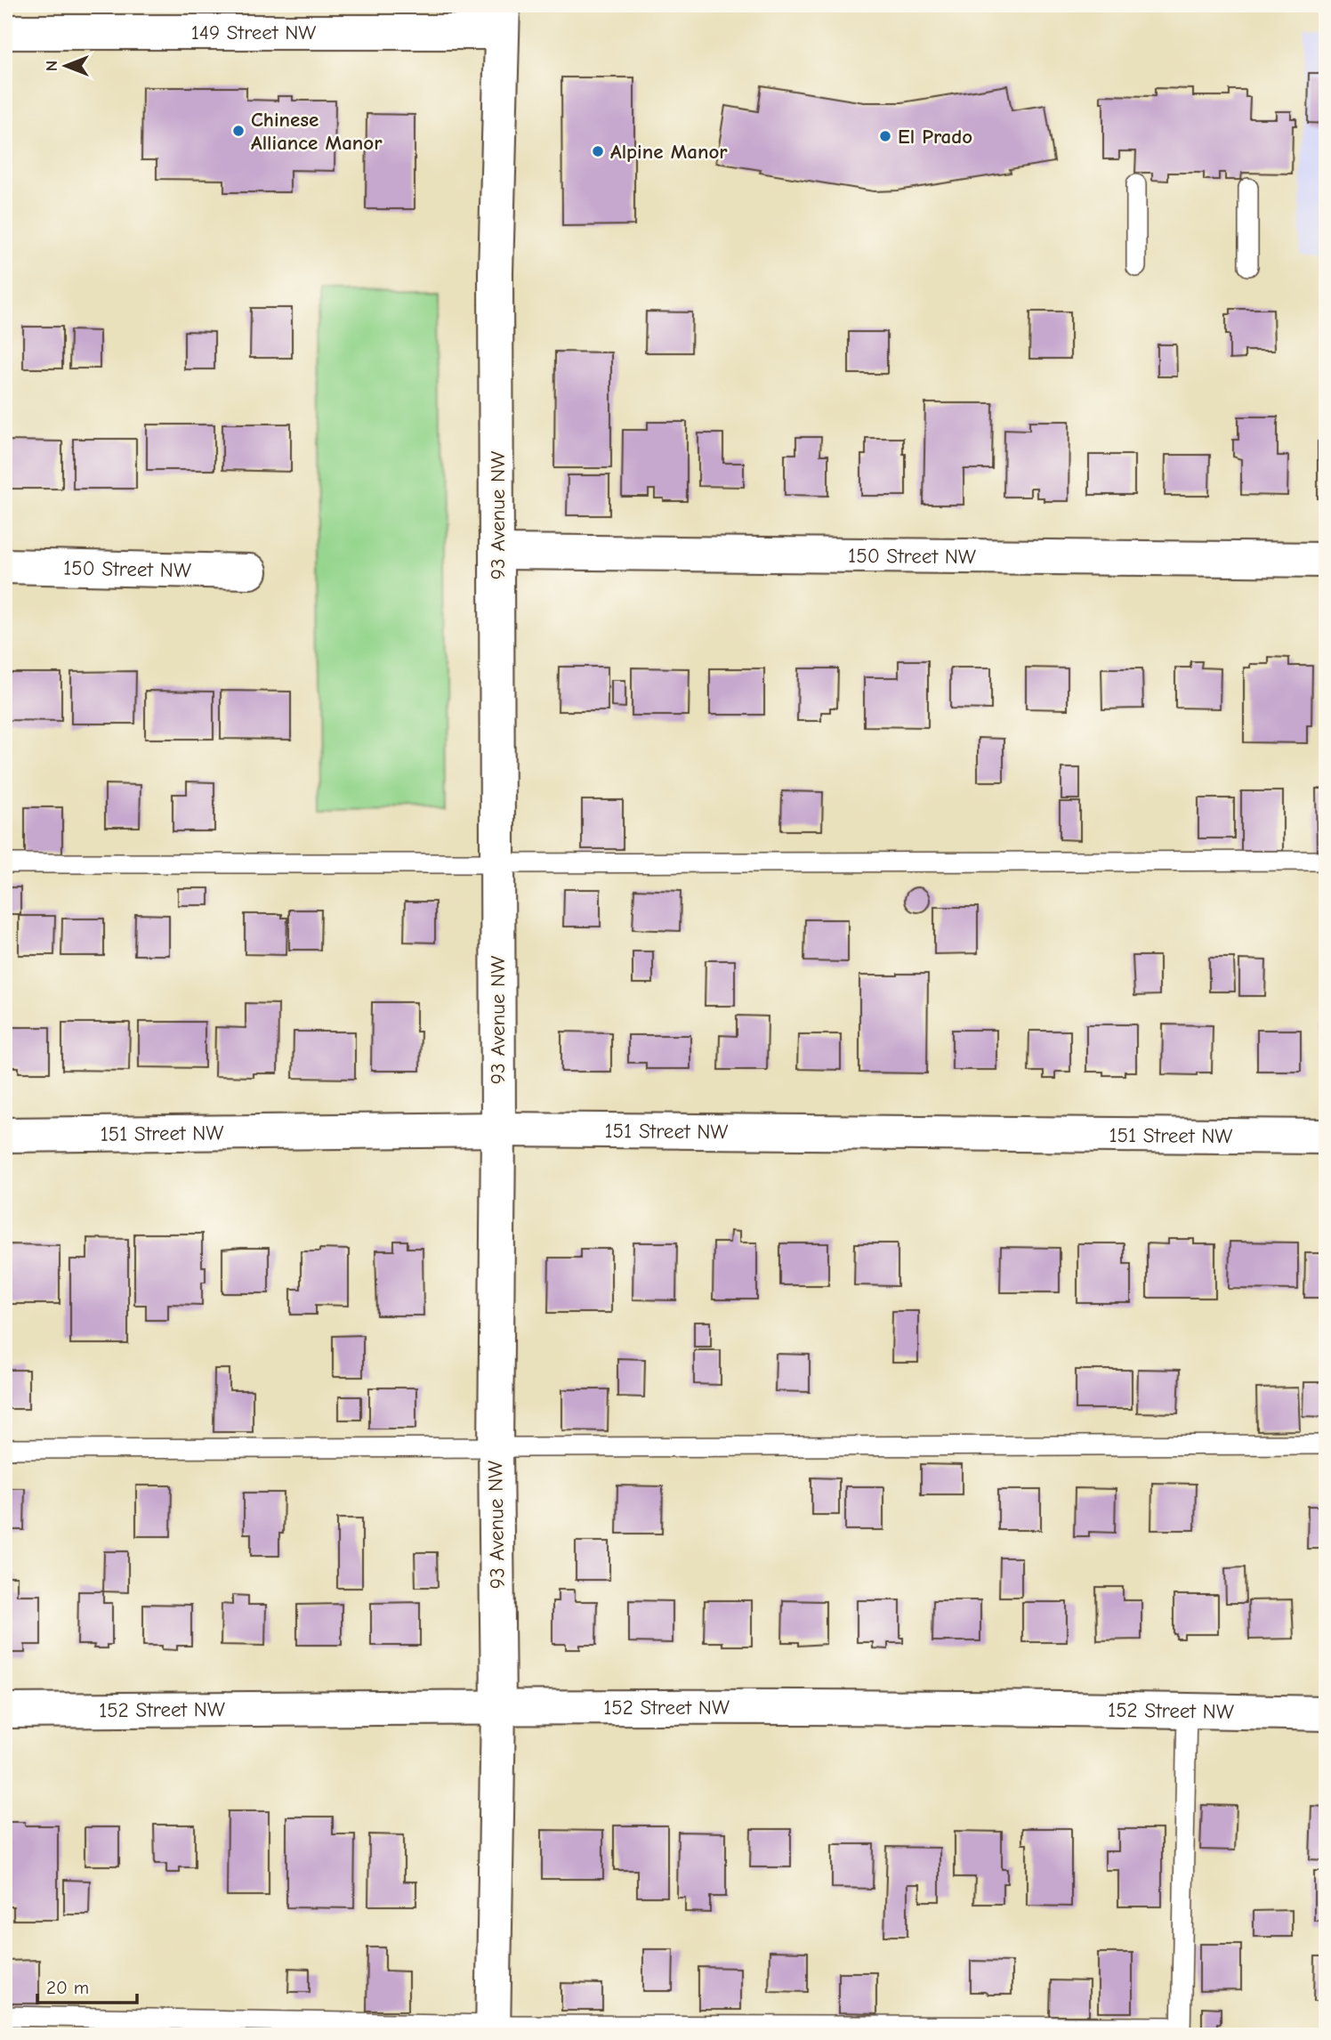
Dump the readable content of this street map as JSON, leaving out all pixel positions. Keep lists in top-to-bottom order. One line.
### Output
{"streets":{"street":["149 Street NW","93 Avenue NW","150 Street NW","151 Street NW","152 Street NW"]},"crossings":[["149 Street NW","93 Avenue NW"],["93 Avenue NW","150 Street NW"],["93 Avenue NW","151 Street NW"],["93 Avenue NW","152 Street NW"]],"places":["Chinese Alliance Manor","El Prado","Alpine Manor"],"scale_bar":"20 m","north":"left"}
